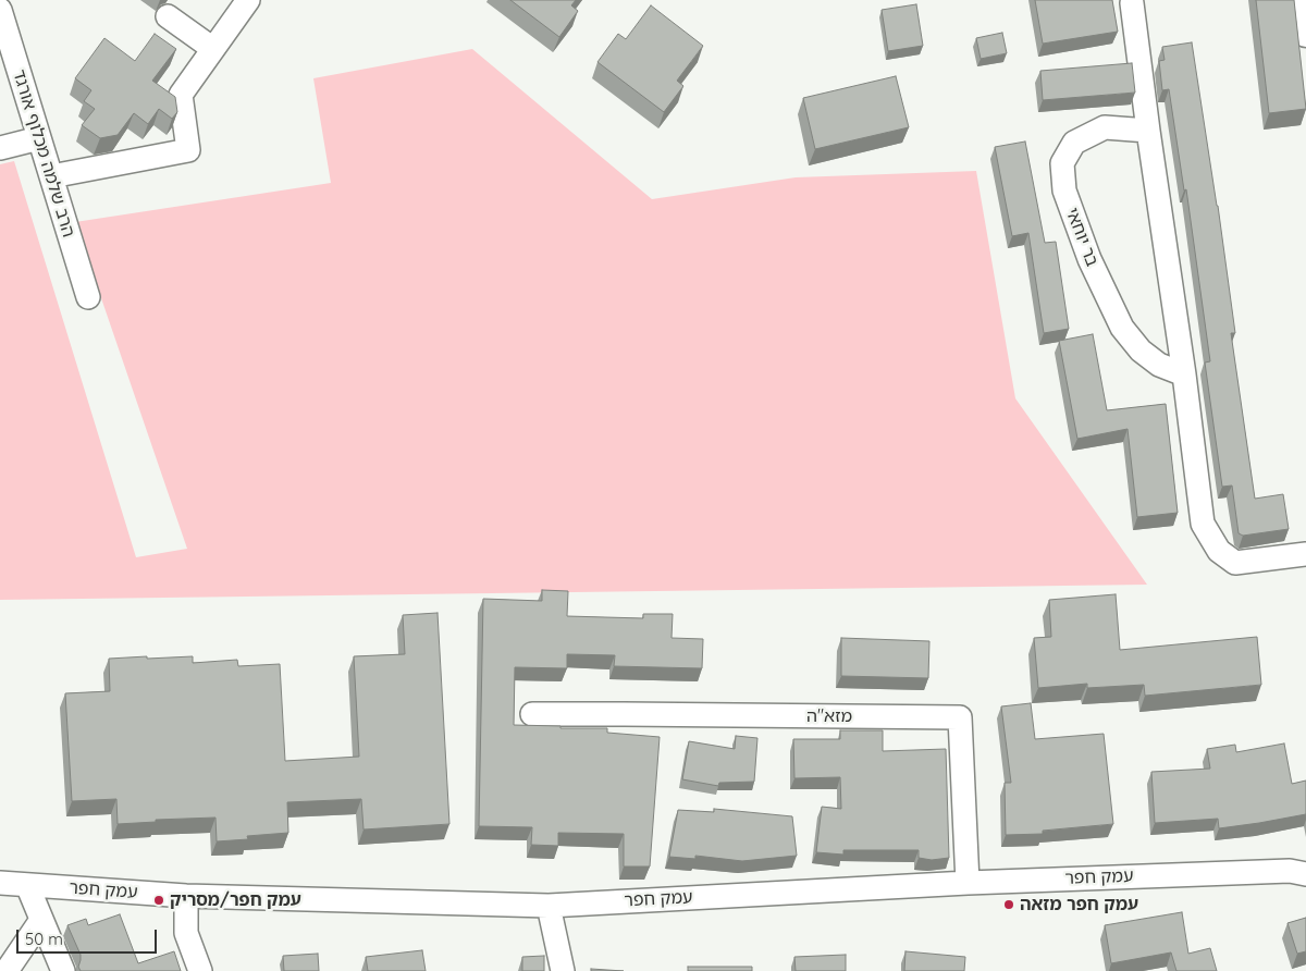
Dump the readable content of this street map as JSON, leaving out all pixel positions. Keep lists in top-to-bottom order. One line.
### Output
{"streets":{"street":["הרב שלמה מכלוף אורגד","בר יוחאי","מזא\"ה","עמק חפר"]},"crossings":[["מזא\"ה","עמק חפר"]],"places":["עמק חפר/מסריק","עמק חפר מזאה"],"scale_bar":"50 m"}
